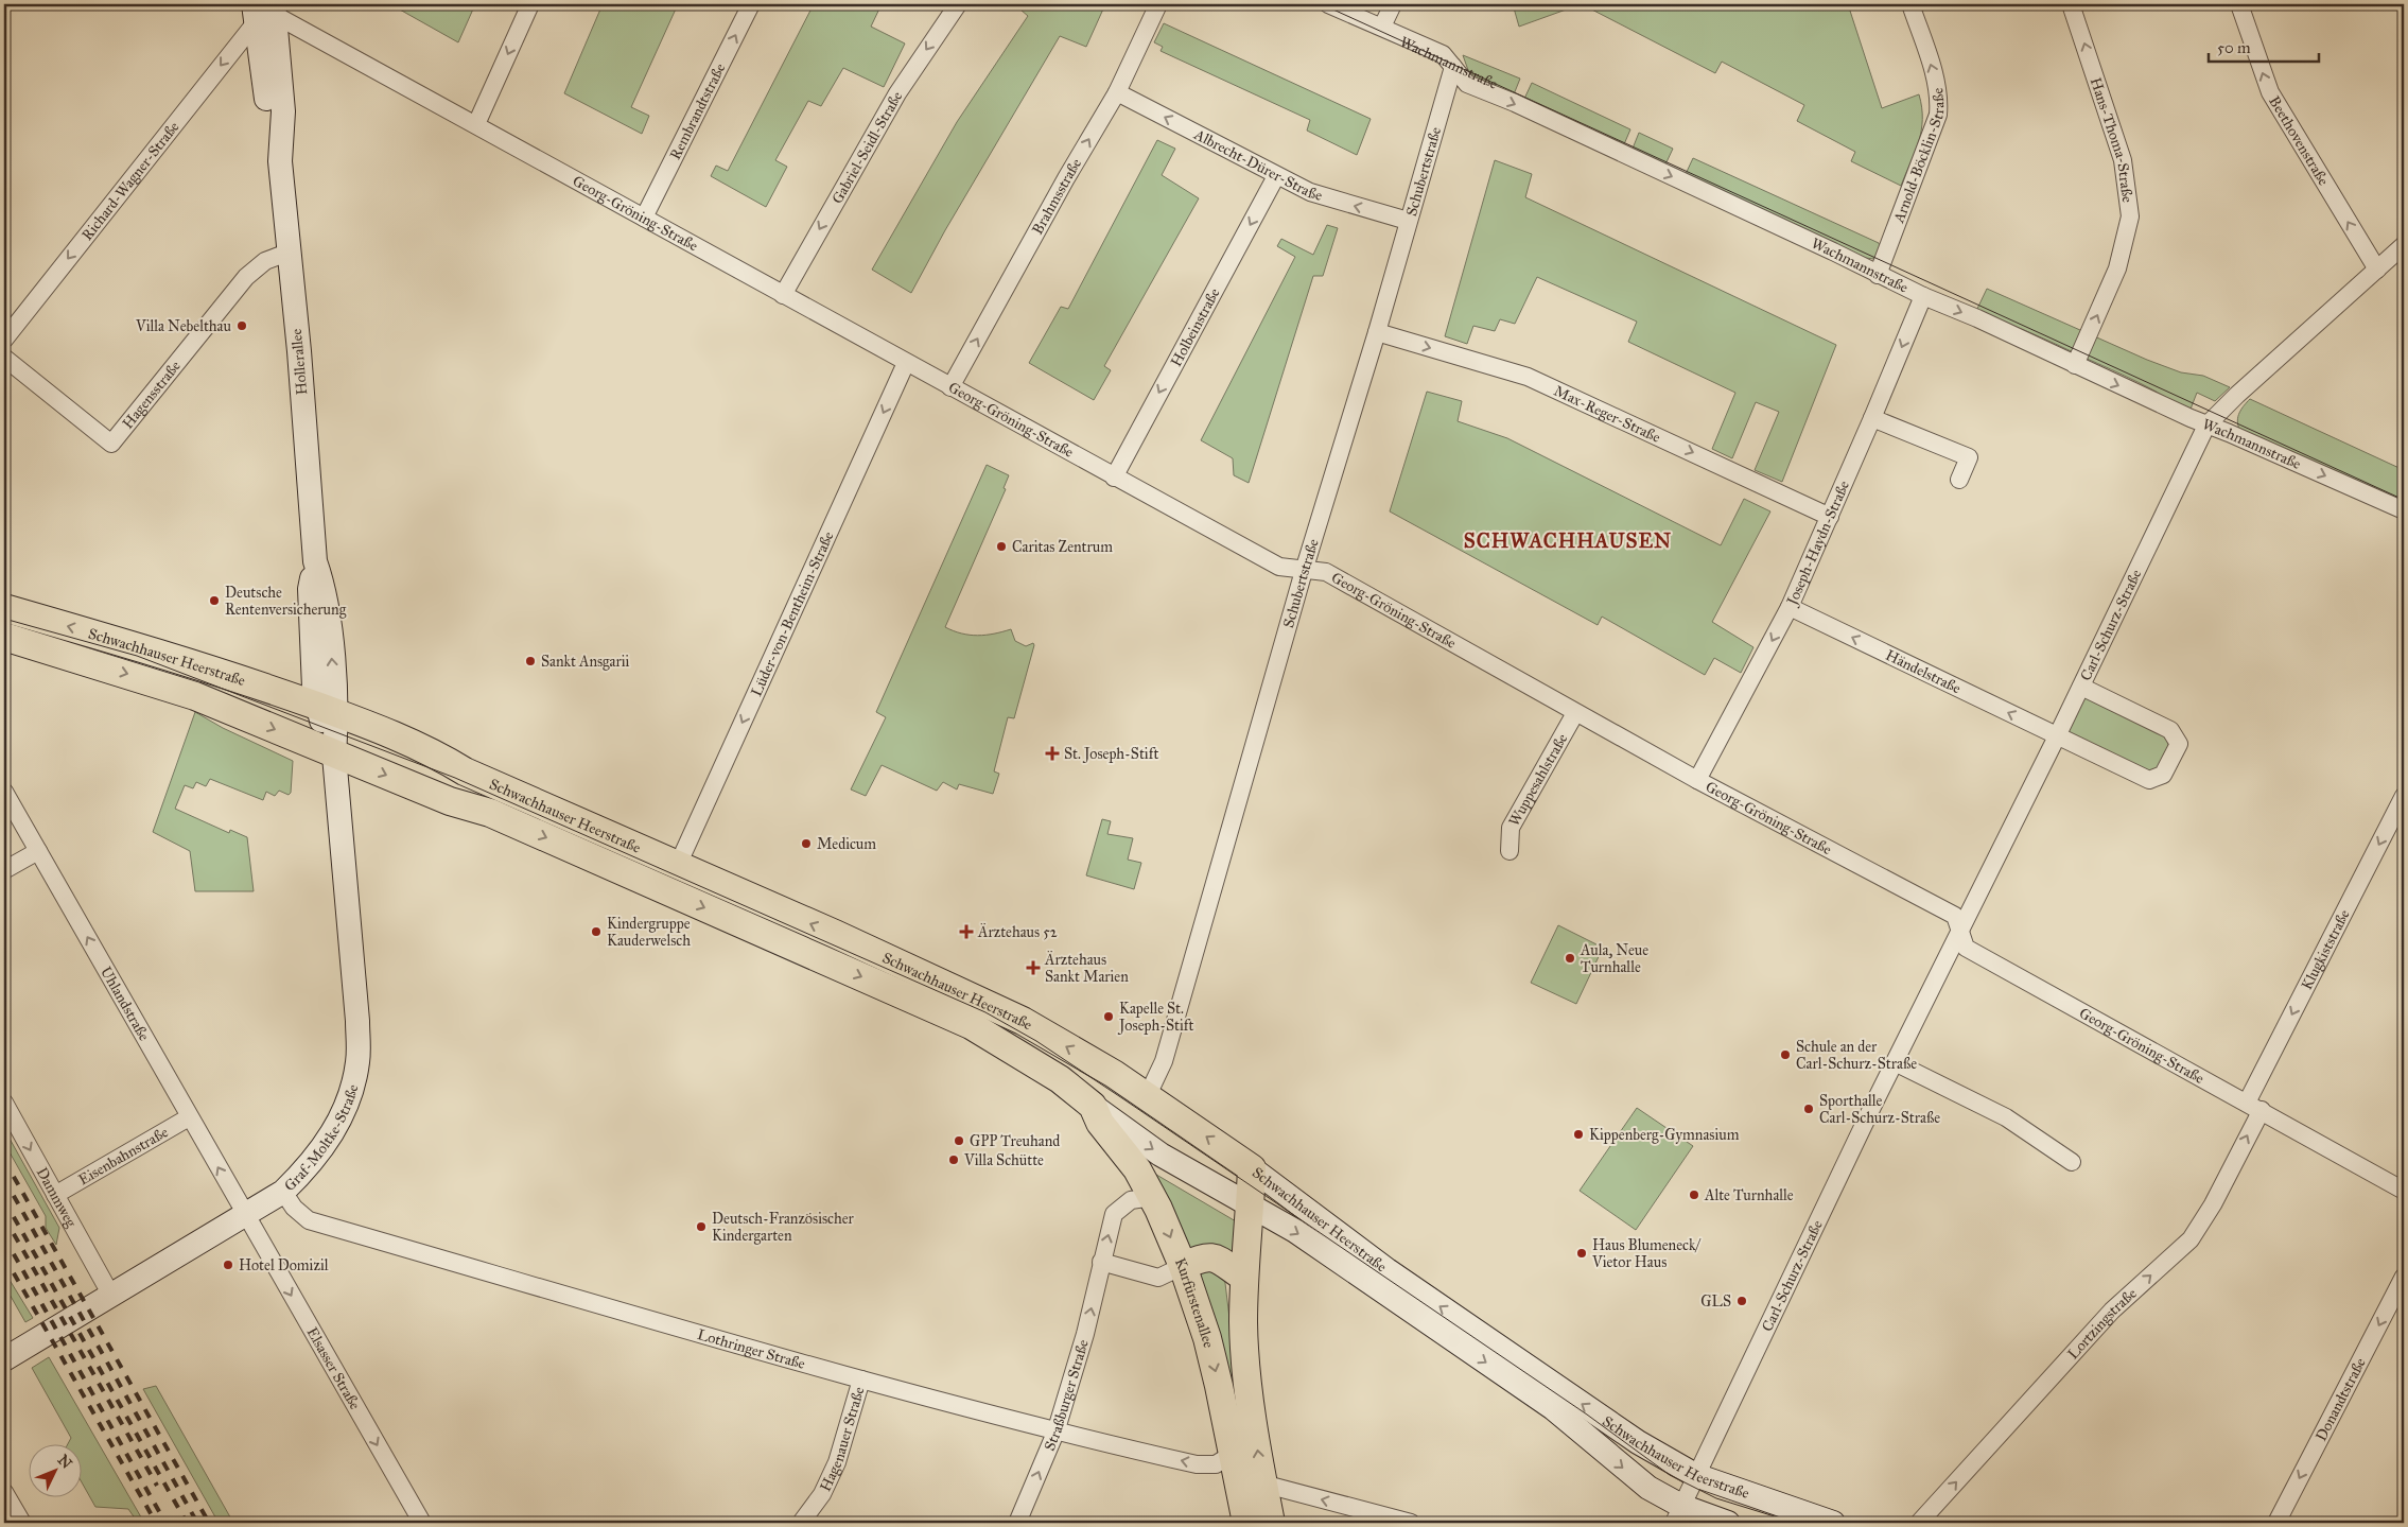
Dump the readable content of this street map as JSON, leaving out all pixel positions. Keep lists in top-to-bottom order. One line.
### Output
{"streets":{"main road":["Hollerallee","Schwachhauser Heerstraße","Graf-Moltke-Straße","Kurfürstenallee"],"street":["Wachmannstraße","Rembrandtstraße","Hans-Thoma-Straße","Beethovenstraße","Gabriel-Seidl-Straße","Arnold-Böcklin-Straße","Albrecht-Dürer-Straße","Schubertstraße","Richard-Wagner-Straße","Brahmsstraße","Georg-Gröning-Straße","Holbeinstraße","Hagensstraße","Max-Reger-Straße","Joseph-Haydn-Straße","Lüder-von-Bentheim-Straße","Carl-Schurz-Straße","Händelstraße","Wuppesahlstraße","Klugkiststraße","Uhlandstraße","Eisenbahnstraße","Dammweg","Lortzingstraße","Lothringer Straße","Elsasser Straße","Straßburger Straße","Donandtstraße","Hagenauer Straße"]},"crossings":[["Wachmannstraße","Hans-Thoma-Straße"],["Wachmannstraße","Arnold-Böcklin-Straße"],["Wachmannstraße","Schubertstraße"],["Wachmannstraße","Joseph-Haydn-Straße"],["Wachmannstraße","Carl-Schurz-Straße"],["Rembrandtstraße","Georg-Gröning-Straße"],["Beethovenstraße","Carl-Schurz-Straße"],["Gabriel-Seidl-Straße","Georg-Gröning-Straße"],["Albrecht-Dürer-Straße","Schubertstraße"],["Albrecht-Dürer-Straße","Brahmsstraße"],["Albrecht-Dürer-Straße","Holbeinstraße"],["Schubertstraße","Georg-Gröning-Straße"],["Schubertstraße","Max-Reger-Straße"],["Schubertstraße","Schwachhauser Heerstraße"],["Richard-Wagner-Straße","Georg-Gröning-Straße"],["Richard-Wagner-Straße","Hollerallee"],["Brahmsstraße","Georg-Gröning-Straße"],["Georg-Gröning-Straße","Holbeinstraße"],["Georg-Gröning-Straße","Hollerallee"],["Georg-Gröning-Straße","Joseph-Haydn-Straße"],["Georg-Gröning-Straße","Lüder-von-Bentheim-Straße"],["Georg-Gröning-Straße","Carl-Schurz-Straße"],["Georg-Gröning-Straße","Wuppesahlstraße"],["Georg-Gröning-Straße","Klugkiststraße"],["Georg-Gröning-Straße","Lortzingstraße"],["Hollerallee","Hagensstraße"],["Hollerallee","Schwachhauser Heerstraße"],["Hollerallee","Graf-Moltke-Straße"],["Max-Reger-Straße","Joseph-Haydn-Straße"],["Joseph-Haydn-Straße","Händelstraße"],["Lüder-von-Bentheim-Straße","Schwachhauser Heerstraße"],["Carl-Schurz-Straße","Schwachhauser Heerstraße"],["Carl-Schurz-Straße","Händelstraße"],["Schwachhauser Heerstraße","Graf-Moltke-Straße"],["Schwachhauser Heerstraße","Kurfürstenallee"],["Klugkiststraße","Lortzingstraße"],["Uhlandstraße","Graf-Moltke-Straße"],["Uhlandstraße","Eisenbahnstraße"],["Uhlandstraße","Elsasser Straße"],["Graf-Moltke-Straße","Dammweg"],["Graf-Moltke-Straße","Lothringer Straße"],["Graf-Moltke-Straße","Elsasser Straße"],["Eisenbahnstraße","Dammweg"],["Kurfürstenallee","Lothringer Straße"],["Kurfürstenallee","Straßburger Straße"],["Lothringer Straße","Straßburger Straße"],["Lothringer Straße","Hagenauer Straße"]],"one_way":["Wachmannstraße","Rembrandtstraße","Hans-Thoma-Straße","Beethovenstraße","Gabriel-Seidl-Straße","Arnold-Böcklin-Straße","Albrecht-Dürer-Straße","Richard-Wagner-Straße","Brahmsstraße","Holbeinstraße","Max-Reger-Straße","Joseph-Haydn-Straße","Lüder-von-Bentheim-Straße","Händelstraße","Klugkiststraße","Uhlandstraße","Dammweg","Lortzingstraße","Elsasser Straße","Straßburger Straße","Donandtstraße"],"districts":["SCHWACHHAUSEN"],"places":{"other":["Villa Nebelthau","Caritas Zentrum","Deutsche Rentenversicherung","Sankt Ansgarii","Medicum","Kindergruppe Kauderwelsch","Aula, Neue Turnhalle","Kapelle St. Joseph-Stift","Schule an der Carl-Schurz-Straße","Sporthalle Carl-Schurz-Straße","Kippenberg-Gymnasium","GPP Treuhand","Villa Schütte","Alte Turnhalle","Deutsch-Französischer Kindergarten","Haus Blumeneck/ Vietor Haus","Hotel Domizil","GLS"],"health":["St. Joseph-Stift","Ärztehaus 52","Ärztehaus Sankt Marien"]},"scale_bar":"50 m","north":"top right"}
